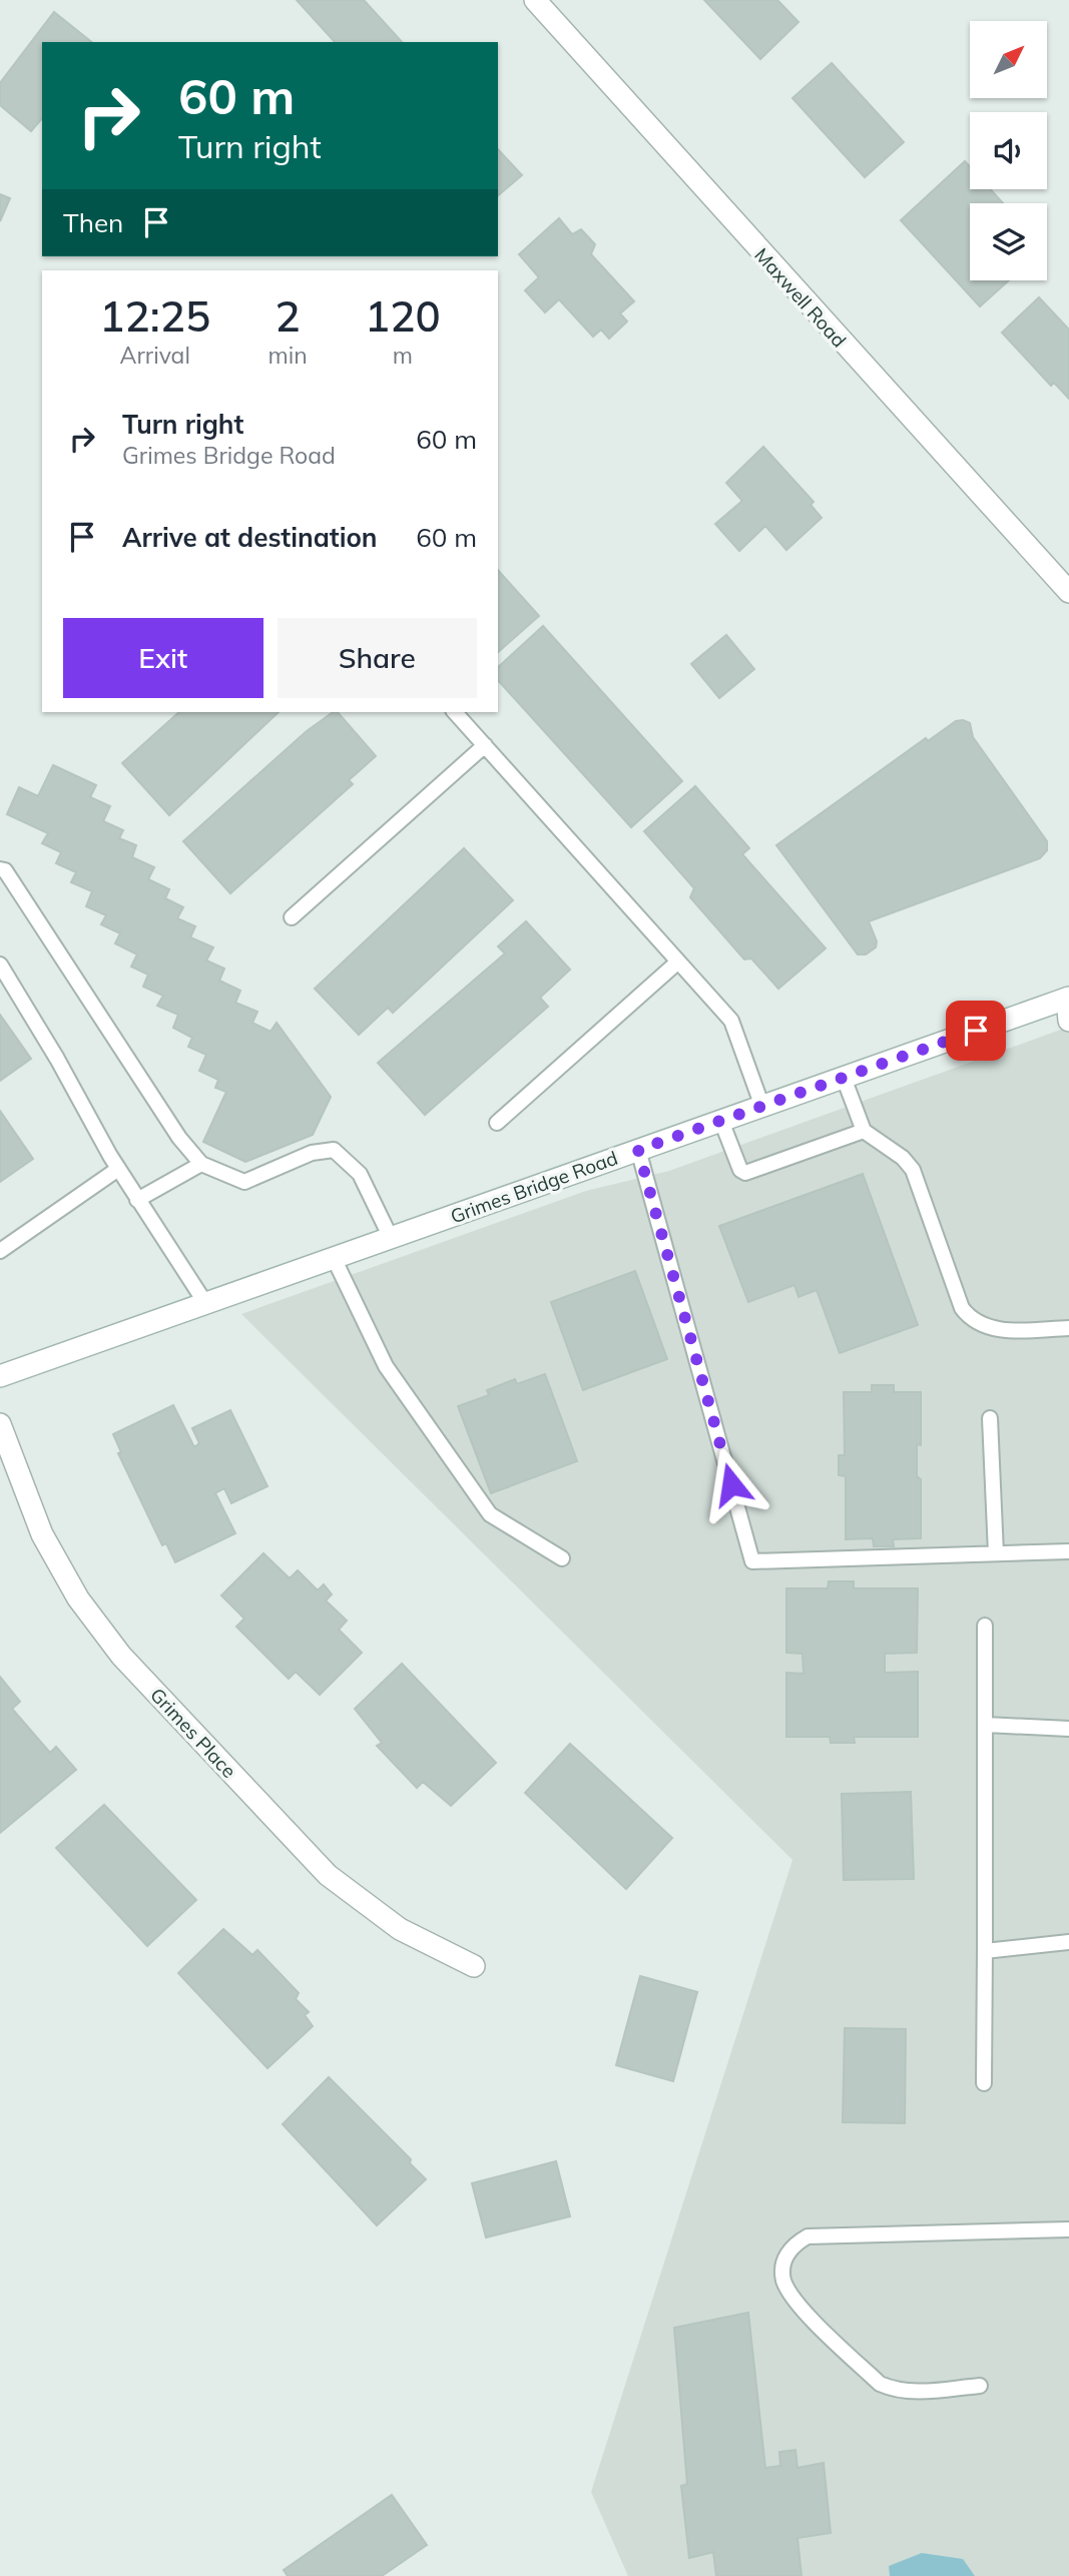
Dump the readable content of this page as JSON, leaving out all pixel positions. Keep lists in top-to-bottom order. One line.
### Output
{"streets":{"street":["Maxwell Road","Grimes Bridge Road","Grimes Place"]},"north":"top right","page":{"turn":["60 m","Turn right"],"then":"Then","eta":["12:25","Arrival","2","min","120","m"],"list":[{"name":"Turn right","note":"Grimes Bridge Road","value":"60 m"},{"name":"Arrive at destination","value":"60 m"}],"buttons":["Exit","Share"]}}
